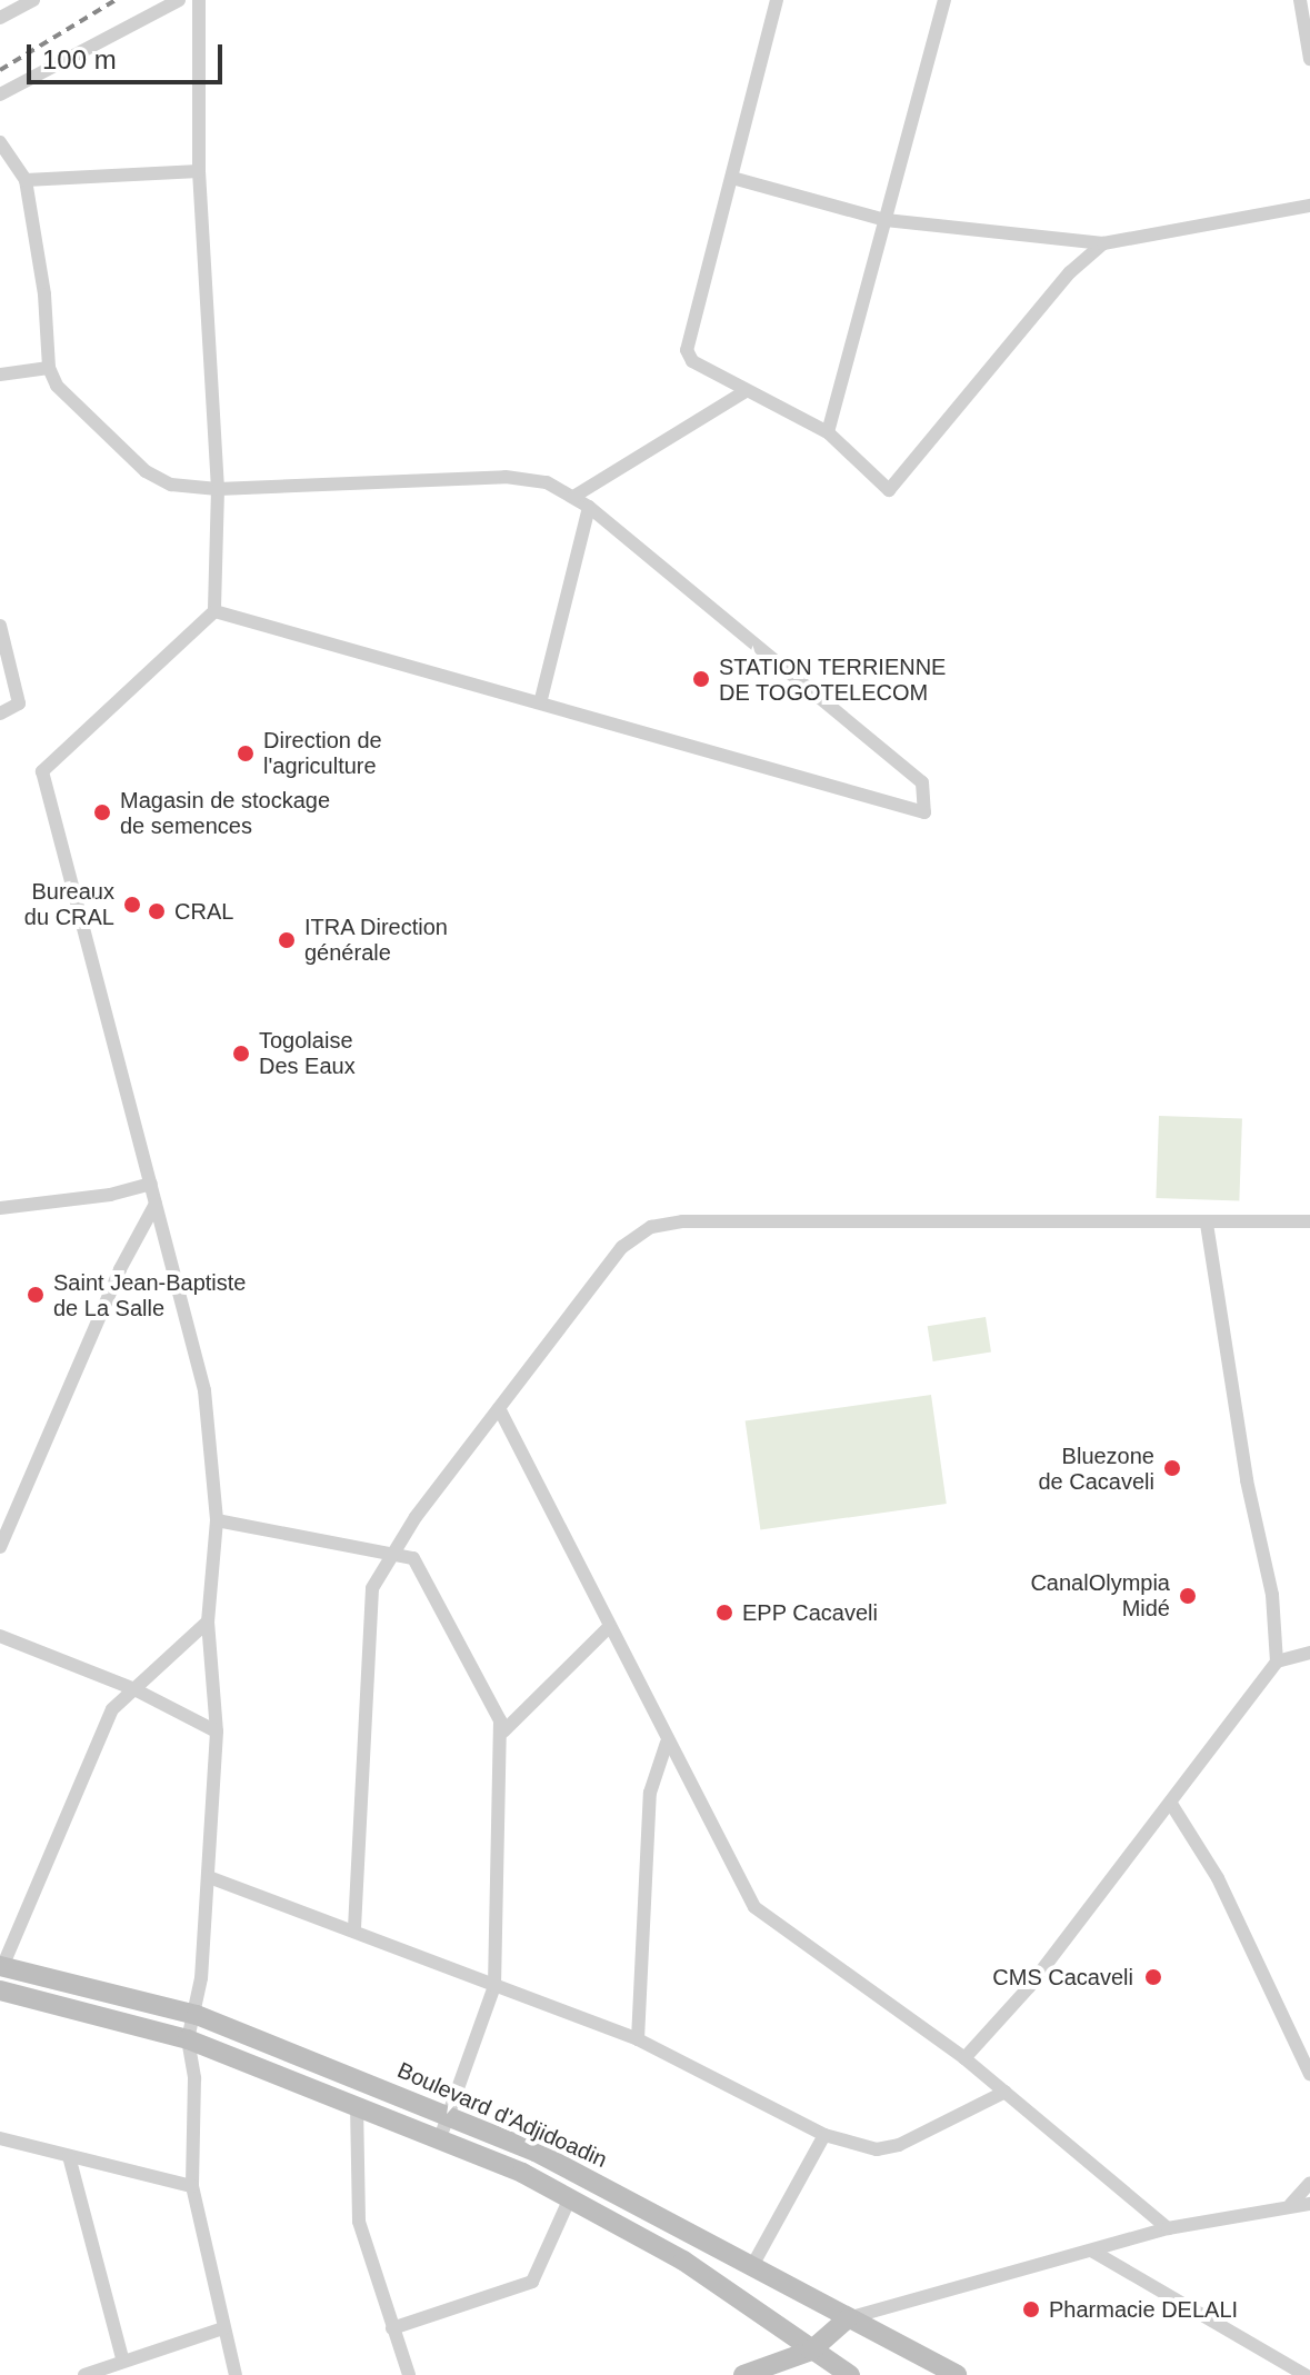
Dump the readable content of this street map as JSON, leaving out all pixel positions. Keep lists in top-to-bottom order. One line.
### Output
{"streets":{"main road":["Boulevard d'Adjidoadin"]},"places":["STATION TERRIENNE DE TOGOTELECOM","Direction de l'agriculture","Magasin de stockage de semences","Bureaux du CRAL","CRAL","ITRA Direction générale","Togolaise Des Eaux","Saint Jean-Baptiste de La Salle","Bluezone de Cacaveli","CanalOlympia Midé","EPP Cacaveli","CMS Cacaveli","Pharmacie DELALI"],"scale_bar":"100 m"}
